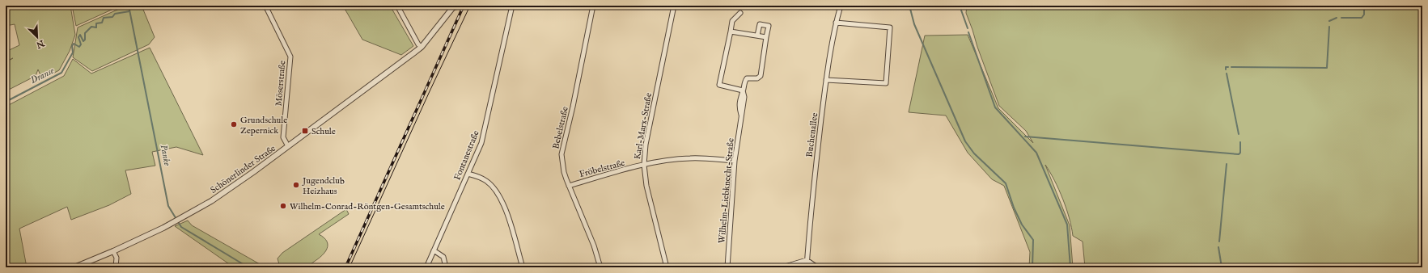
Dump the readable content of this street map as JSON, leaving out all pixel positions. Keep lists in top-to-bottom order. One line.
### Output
{"streets":{"street":["Möserstraße","Karl-Marx-Straße","Bebelstraße","Buchenallee","Fontanestraße","Fröbelstraße","Schönerlinder Straße","Wilhelm-Liebknecht-Straße"]},"crossings":[["Möserstraße","Schönerlinder Straße"],["Karl-Marx-Straße","Fröbelstraße"],["Bebelstraße","Fröbelstraße"],["Fröbelstraße","Wilhelm-Liebknecht-Straße"]],"water":["Dranse","Panke"],"places":{"other":["Grundschule Zepernick","Jugendclub Heizhaus","Wilhelm-Conrad-Röntgen-Gesamtschule"],"transit":["Schule"]},"north":"bottom right"}
